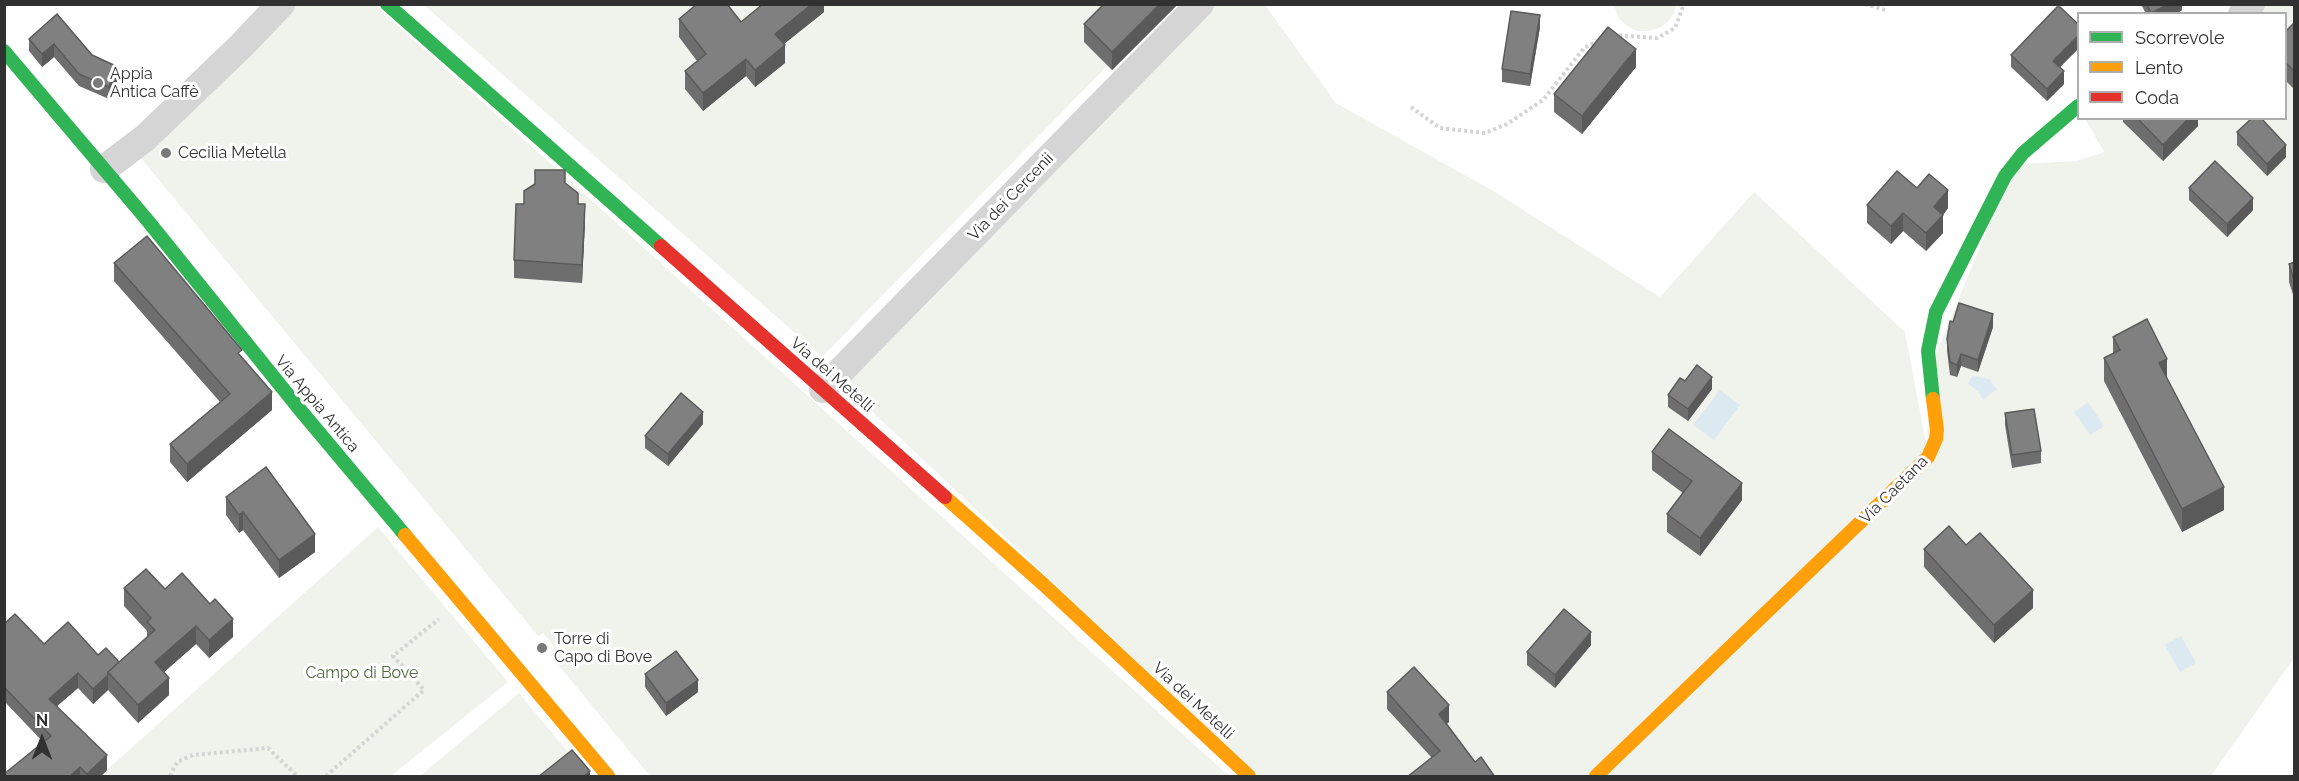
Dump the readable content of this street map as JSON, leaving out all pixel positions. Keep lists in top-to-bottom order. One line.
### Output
{"streets":{"street":["Via dei Cercenii","Via dei Metelli","Via Appia Antica","Via Caetana"]},"crossings":[["Via dei Cercenii","Via dei Metelli"]],"parks":["Campo di Bove"],"places":["Appia Antica Caffè","Cecilia Metella","Torre di Capo di Bove"],"legend":["Scorrevole","Lento","Coda"],"north":"top"}
